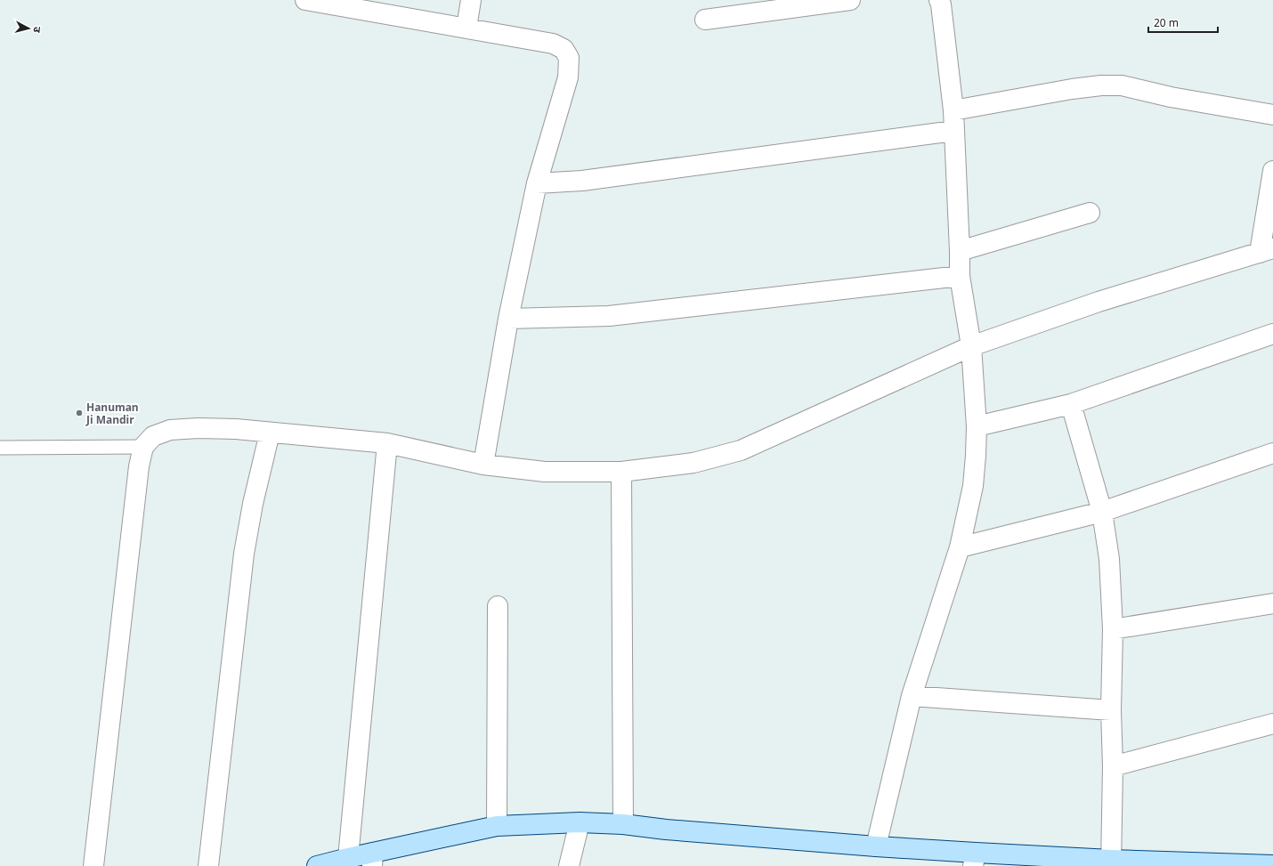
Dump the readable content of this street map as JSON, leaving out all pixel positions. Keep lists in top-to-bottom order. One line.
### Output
{"places":["Hanuman Ji Mandir"],"scale_bar":"20 m","north":"right"}
